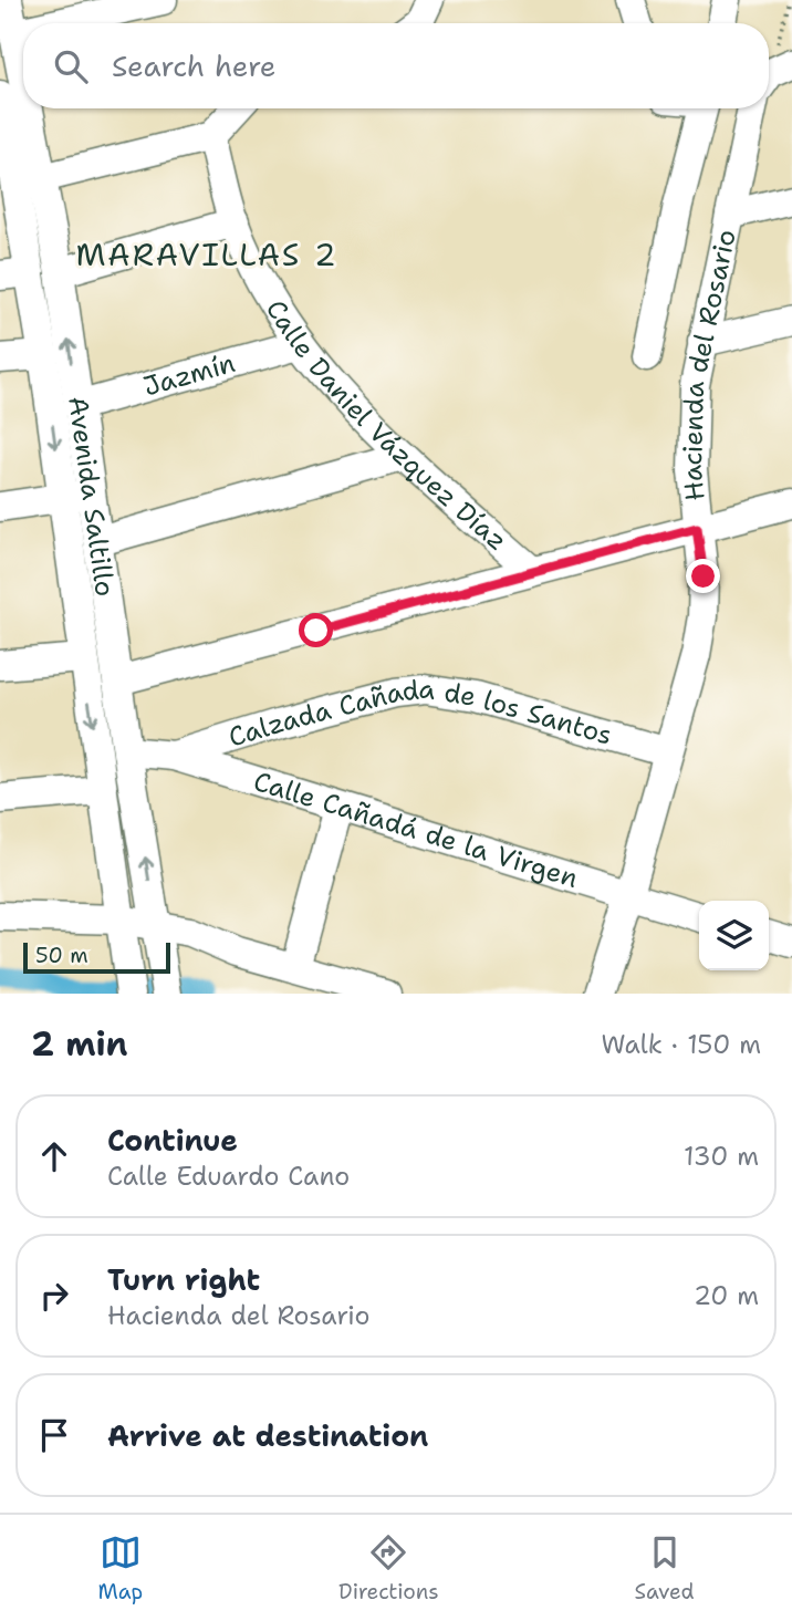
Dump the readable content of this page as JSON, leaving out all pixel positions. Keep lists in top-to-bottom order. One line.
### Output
{"streets":{"street":["Hacienda del Rosario","Jazmín","Calle Daniel Vázquez Díaz","Avenida Saltillo","Calzada Cañada de los Santos","Calle Cañadá de la Virgen"]},"crossings":[["Hacienda del Rosario","Calzada Cañada de los Santos"],["Hacienda del Rosario","Calle Cañadá de la Virgen"],["Jazmín","Calle Daniel Vázquez Díaz"],["Jazmín","Avenida Saltillo"],["Avenida Saltillo","Calle Cañadá de la Virgen"],["Calzada Cañada de los Santos","Calle Cañadá de la Virgen"]],"districts":["MARAVILLAS 2"],"scale_bar":"50 m","page":{"search":"Search here","scale":"50 m","heading":["2 min","Walk · 150 m"],"list":[["Continue","Calle Eduardo Cano","130 m"],["Turn right","Hacienda del Rosario","20 m"],"Arrive at destination"],"nav":["Map","Directions","Saved"]}}
